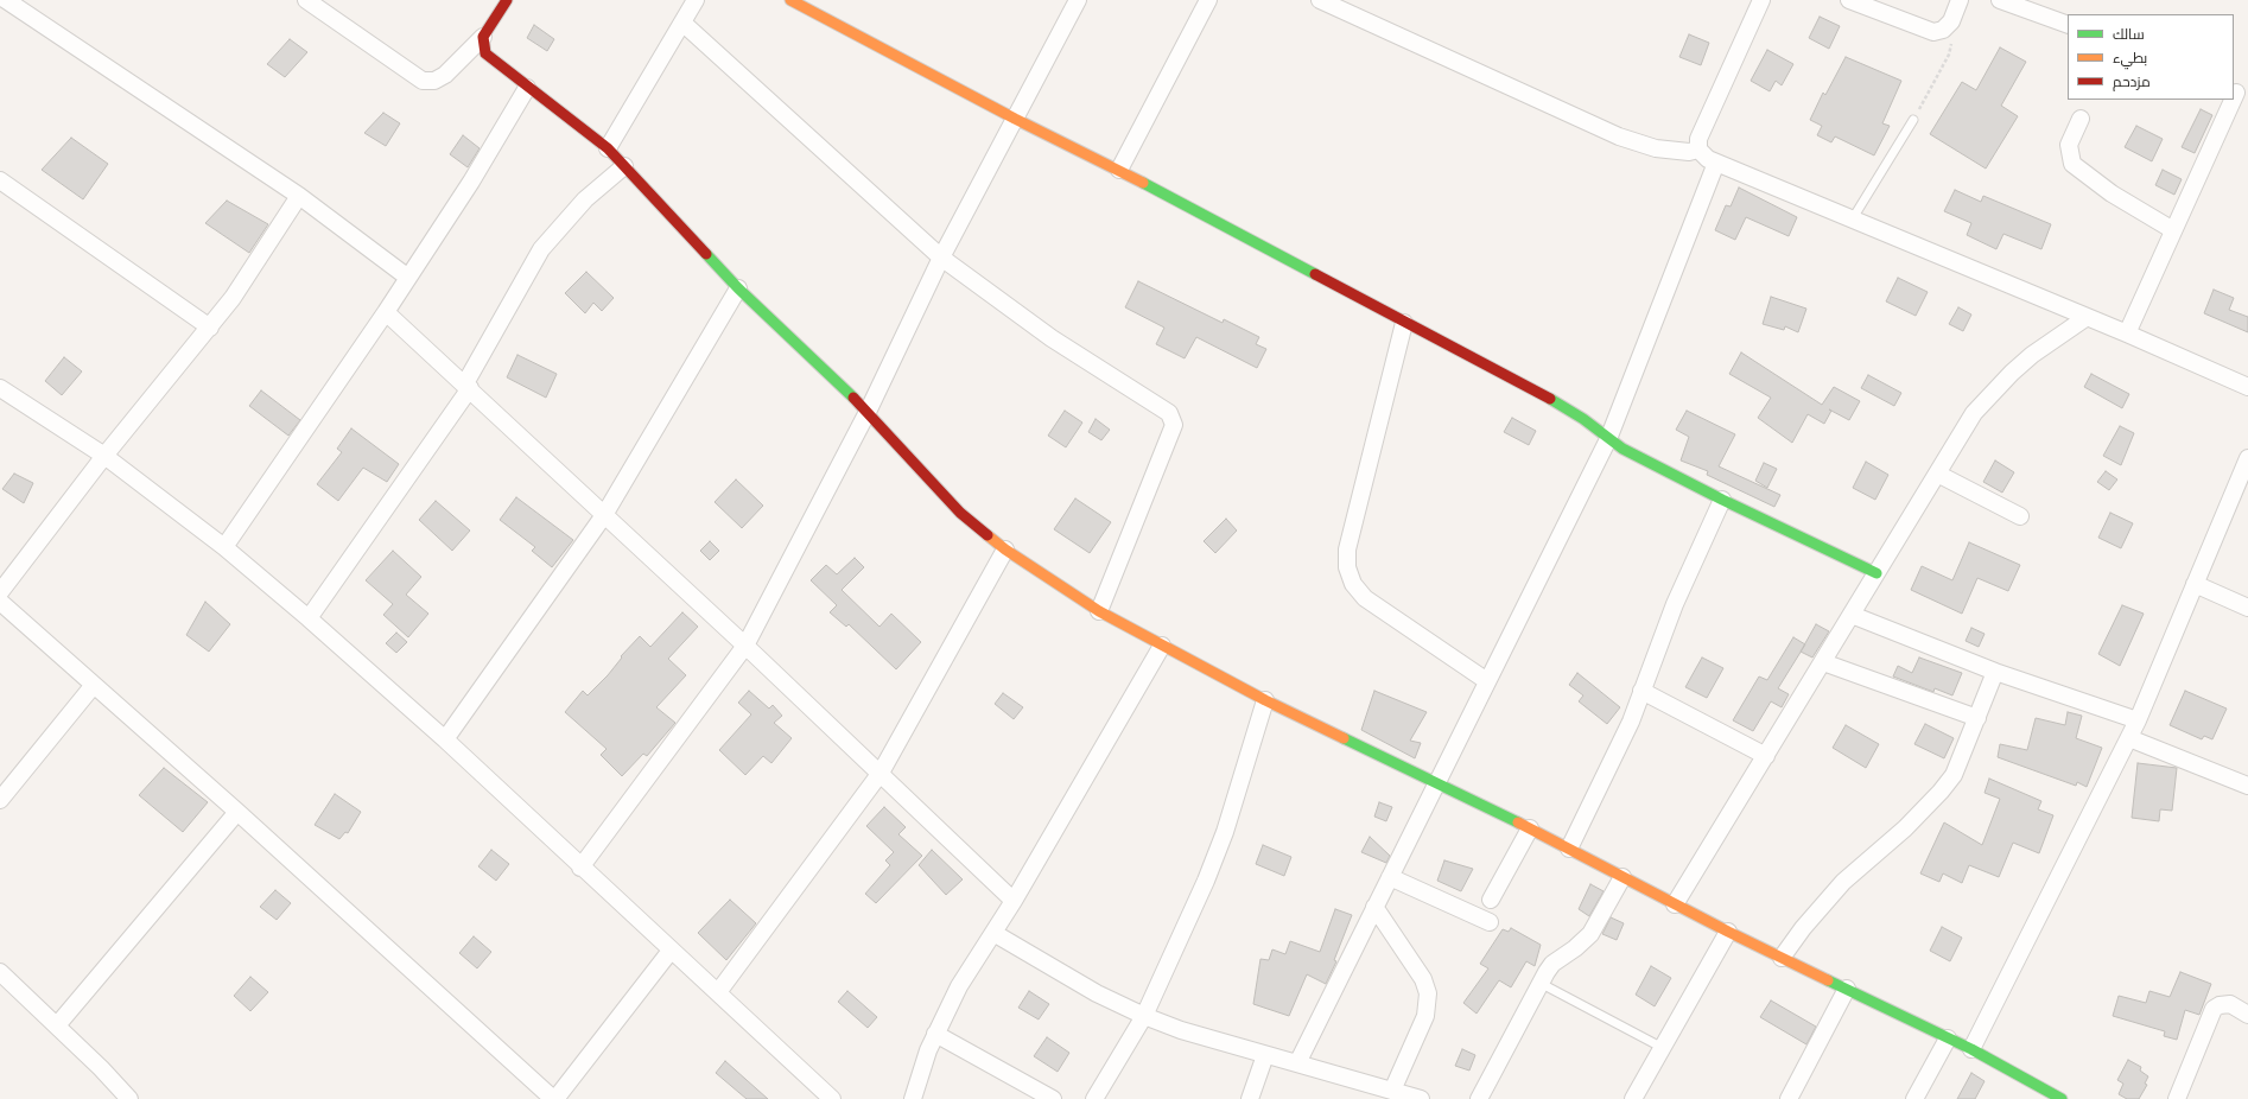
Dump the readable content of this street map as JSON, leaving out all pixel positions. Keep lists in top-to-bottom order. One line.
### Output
{"legend":["سالك","بطيء","مزدحم"]}
